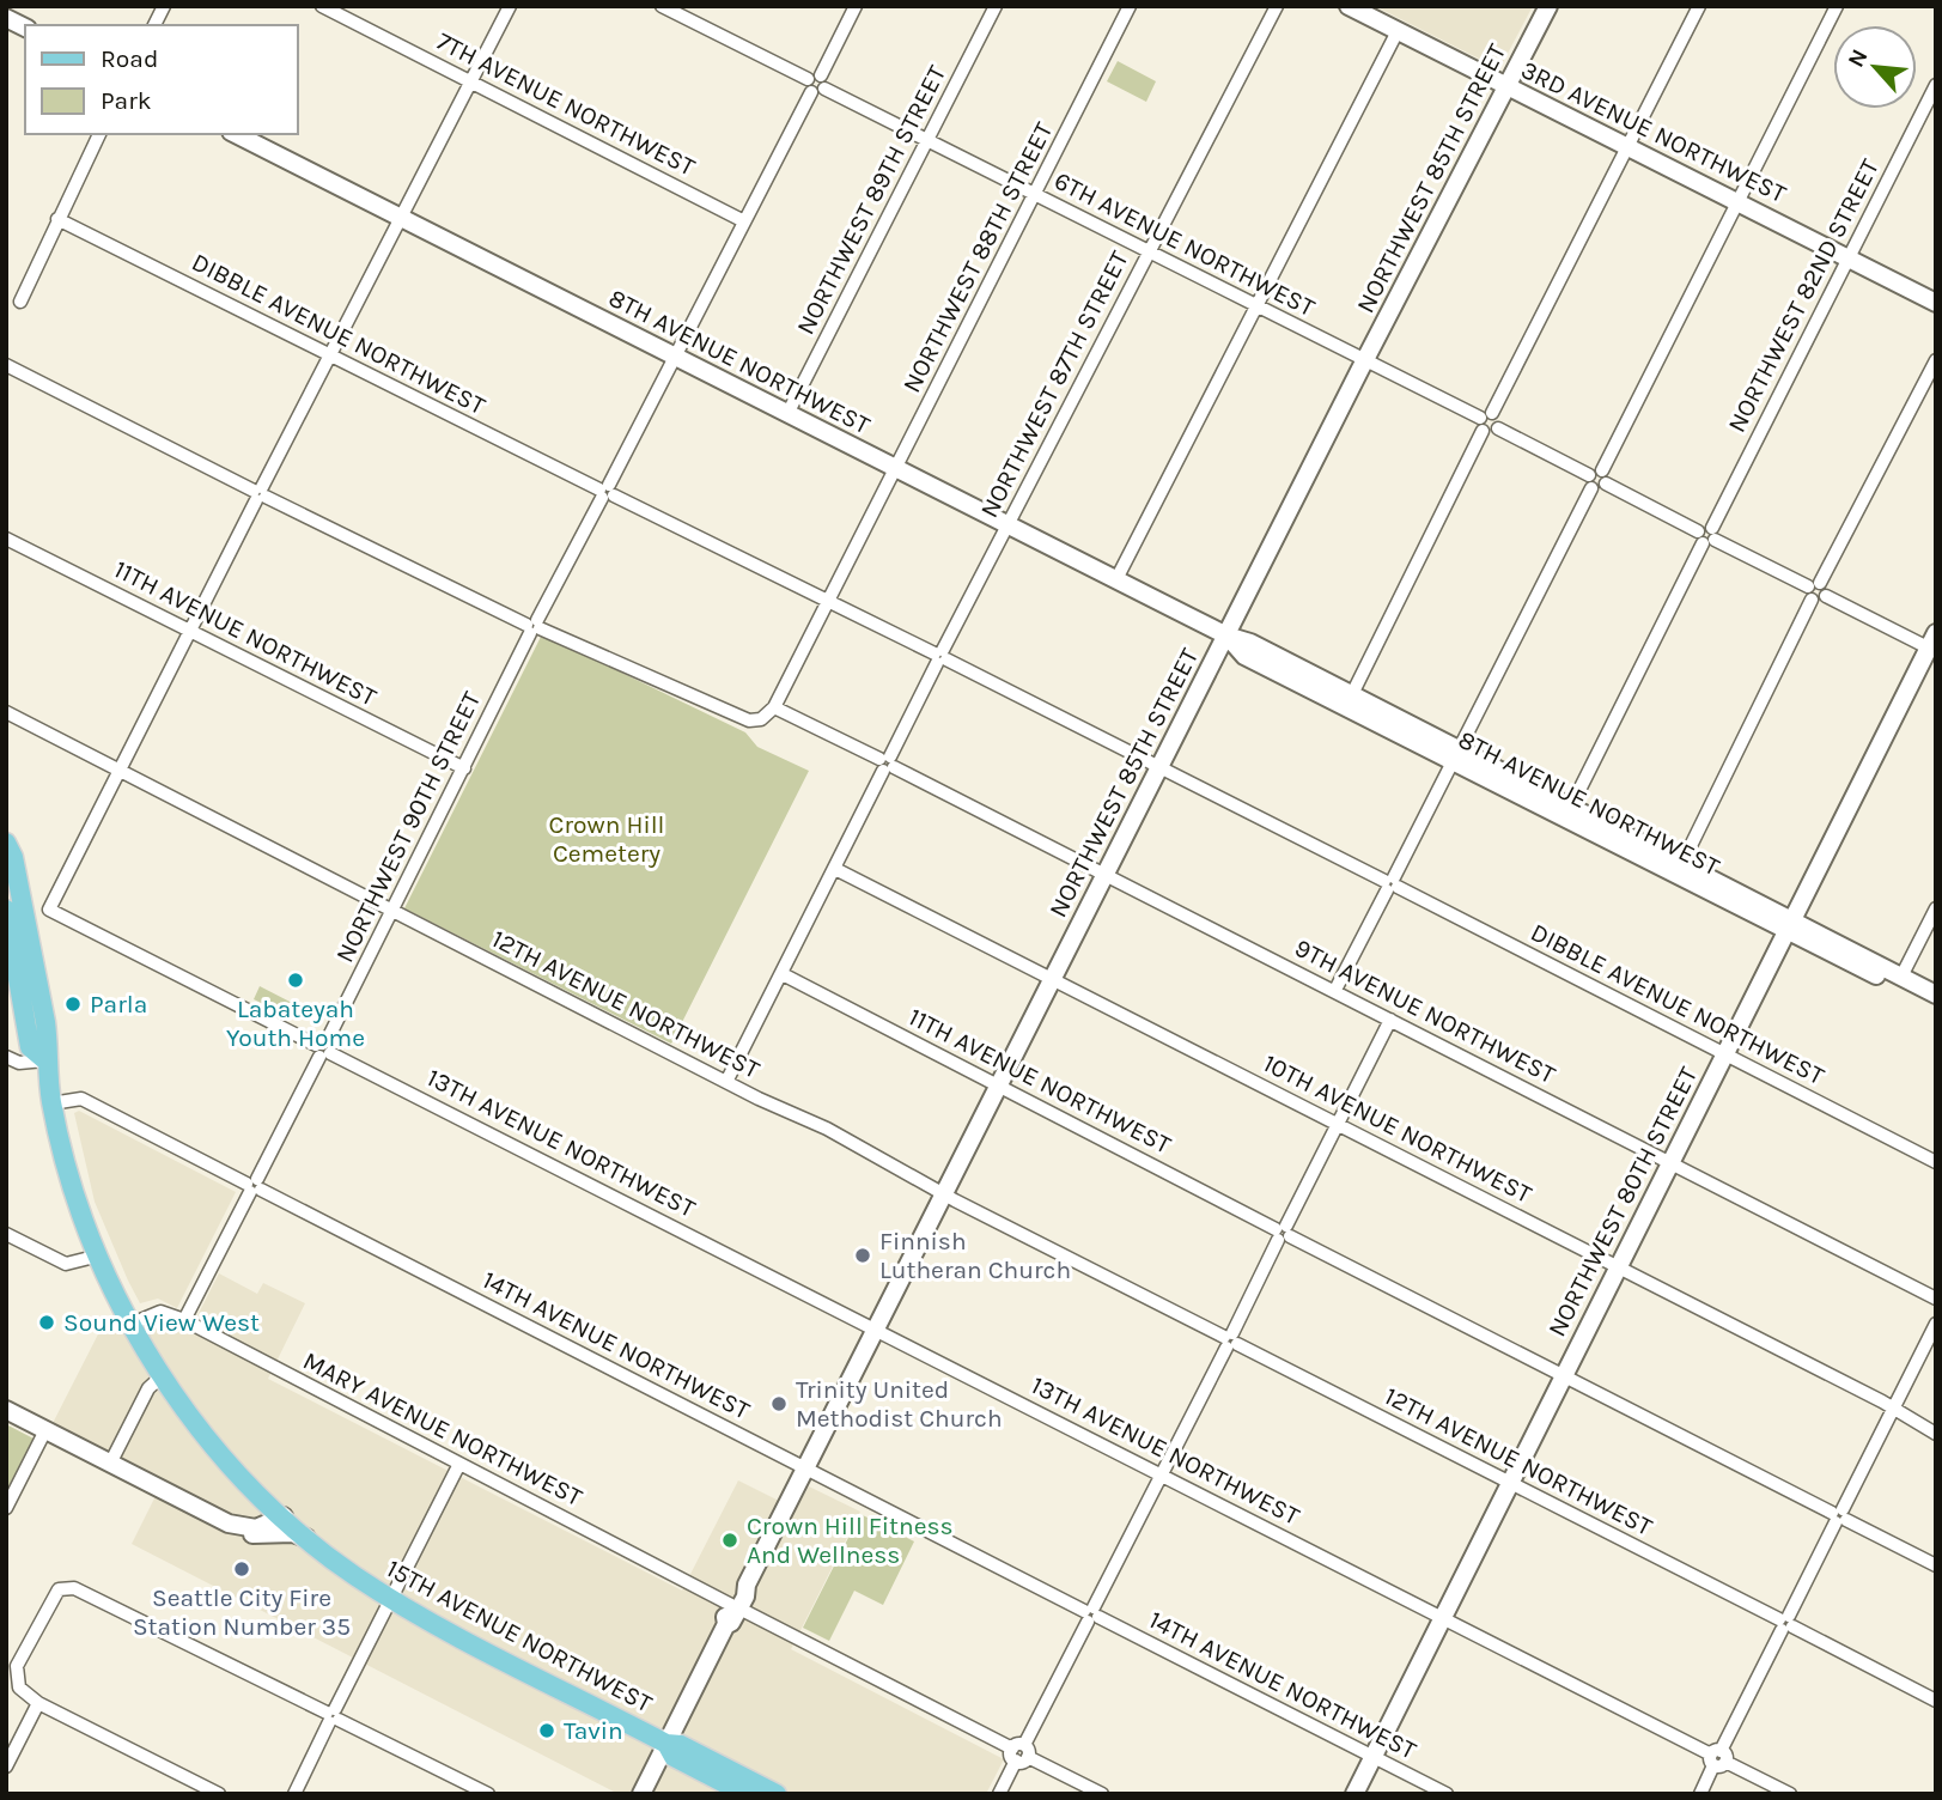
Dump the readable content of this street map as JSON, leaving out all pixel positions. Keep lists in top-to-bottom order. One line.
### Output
{"streets":{"main road":["3RD AVENUE NORTHWEST","NORTHWEST 85TH STREET","8TH AVENUE NORTHWEST","NORTHWEST 80TH STREET","15TH AVENUE NORTHWEST"],"street":["7TH AVENUE NORTHWEST","NORTHWEST 89TH STREET","6TH AVENUE NORTHWEST","NORTHWEST 88TH STREET","NORTHWEST 82ND STREET","DIBBLE AVENUE NORTHWEST","NORTHWEST 87TH STREET","11TH AVENUE NORTHWEST","NORTHWEST 90TH STREET","12TH AVENUE NORTHWEST","9TH AVENUE NORTHWEST","10TH AVENUE NORTHWEST","13TH AVENUE NORTHWEST","14TH AVENUE NORTHWEST","MARY AVENUE NORTHWEST"]},"crossings":[["7TH AVENUE NORTHWEST","NORTHWEST 90TH STREET"],["3RD AVENUE NORTHWEST","NORTHWEST 85TH STREET"],["3RD AVENUE NORTHWEST","NORTHWEST 82ND STREET"],["NORTHWEST 85TH STREET","6TH AVENUE NORTHWEST"],["NORTHWEST 85TH STREET","DIBBLE AVENUE NORTHWEST"],["NORTHWEST 85TH STREET","8TH AVENUE NORTHWEST"],["NORTHWEST 85TH STREET","11TH AVENUE NORTHWEST"],["NORTHWEST 85TH STREET","12TH AVENUE NORTHWEST"],["NORTHWEST 85TH STREET","9TH AVENUE NORTHWEST"],["NORTHWEST 85TH STREET","10TH AVENUE NORTHWEST"],["NORTHWEST 85TH STREET","13TH AVENUE NORTHWEST"],["NORTHWEST 85TH STREET","14TH AVENUE NORTHWEST"],["NORTHWEST 85TH STREET","MARY AVENUE NORTHWEST"],["NORTHWEST 85TH STREET","15TH AVENUE NORTHWEST"],["NORTHWEST 89TH STREET","6TH AVENUE NORTHWEST"],["NORTHWEST 89TH STREET","8TH AVENUE NORTHWEST"],["6TH AVENUE NORTHWEST","NORTHWEST 88TH STREET"],["6TH AVENUE NORTHWEST","NORTHWEST 87TH STREET"],["6TH AVENUE NORTHWEST","NORTHWEST 90TH STREET"],["NORTHWEST 88TH STREET","DIBBLE AVENUE NORTHWEST"],["NORTHWEST 88TH STREET","8TH AVENUE NORTHWEST"],["NORTHWEST 88TH STREET","9TH AVENUE NORTHWEST"],["NORTHWEST 82ND STREET","8TH AVENUE NORTHWEST"],["DIBBLE AVENUE NORTHWEST","NORTHWEST 87TH STREET"],["DIBBLE AVENUE NORTHWEST","NORTHWEST 90TH STREET"],["DIBBLE AVENUE NORTHWEST","NORTHWEST 80TH STREET"],["8TH AVENUE NORTHWEST","NORTHWEST 87TH STREET"],["8TH AVENUE NORTHWEST","NORTHWEST 90TH STREET"],["8TH AVENUE NORTHWEST","NORTHWEST 80TH STREET"],["NORTHWEST 87TH STREET","11TH AVENUE NORTHWEST"],["NORTHWEST 87TH STREET","12TH AVENUE NORTHWEST"],["NORTHWEST 87TH STREET","9TH AVENUE NORTHWEST"],["NORTHWEST 87TH STREET","10TH AVENUE NORTHWEST"],["11TH AVENUE NORTHWEST","NORTHWEST 90TH STREET"],["11TH AVENUE NORTHWEST","NORTHWEST 80TH STREET"],["NORTHWEST 90TH STREET","12TH AVENUE NORTHWEST"],["NORTHWEST 90TH STREET","13TH AVENUE NORTHWEST"],["NORTHWEST 90TH STREET","14TH AVENUE NORTHWEST"],["NORTHWEST 90TH STREET","MARY AVENUE NORTHWEST"],["12TH AVENUE NORTHWEST","NORTHWEST 80TH STREET"],["9TH AVENUE NORTHWEST","NORTHWEST 80TH STREET"],["10TH AVENUE NORTHWEST","NORTHWEST 80TH STREET"],["13TH AVENUE NORTHWEST","NORTHWEST 80TH STREET"],["NORTHWEST 80TH STREET","14TH AVENUE NORTHWEST"],["14TH AVENUE NORTHWEST","15TH AVENUE NORTHWEST"],["MARY AVENUE NORTHWEST","15TH AVENUE NORTHWEST"]],"parks":["Crown Hill Cemetery"],"places":["Labateyah Youth Home","Parla","Finnish Lutheran Church","Sound View West","Trinity United Methodist Church","Crown Hill Fitness And Wellness","Seattle City Fire Station Number 35","Tavin"],"legend":["Road","Park"],"north":"top left"}
